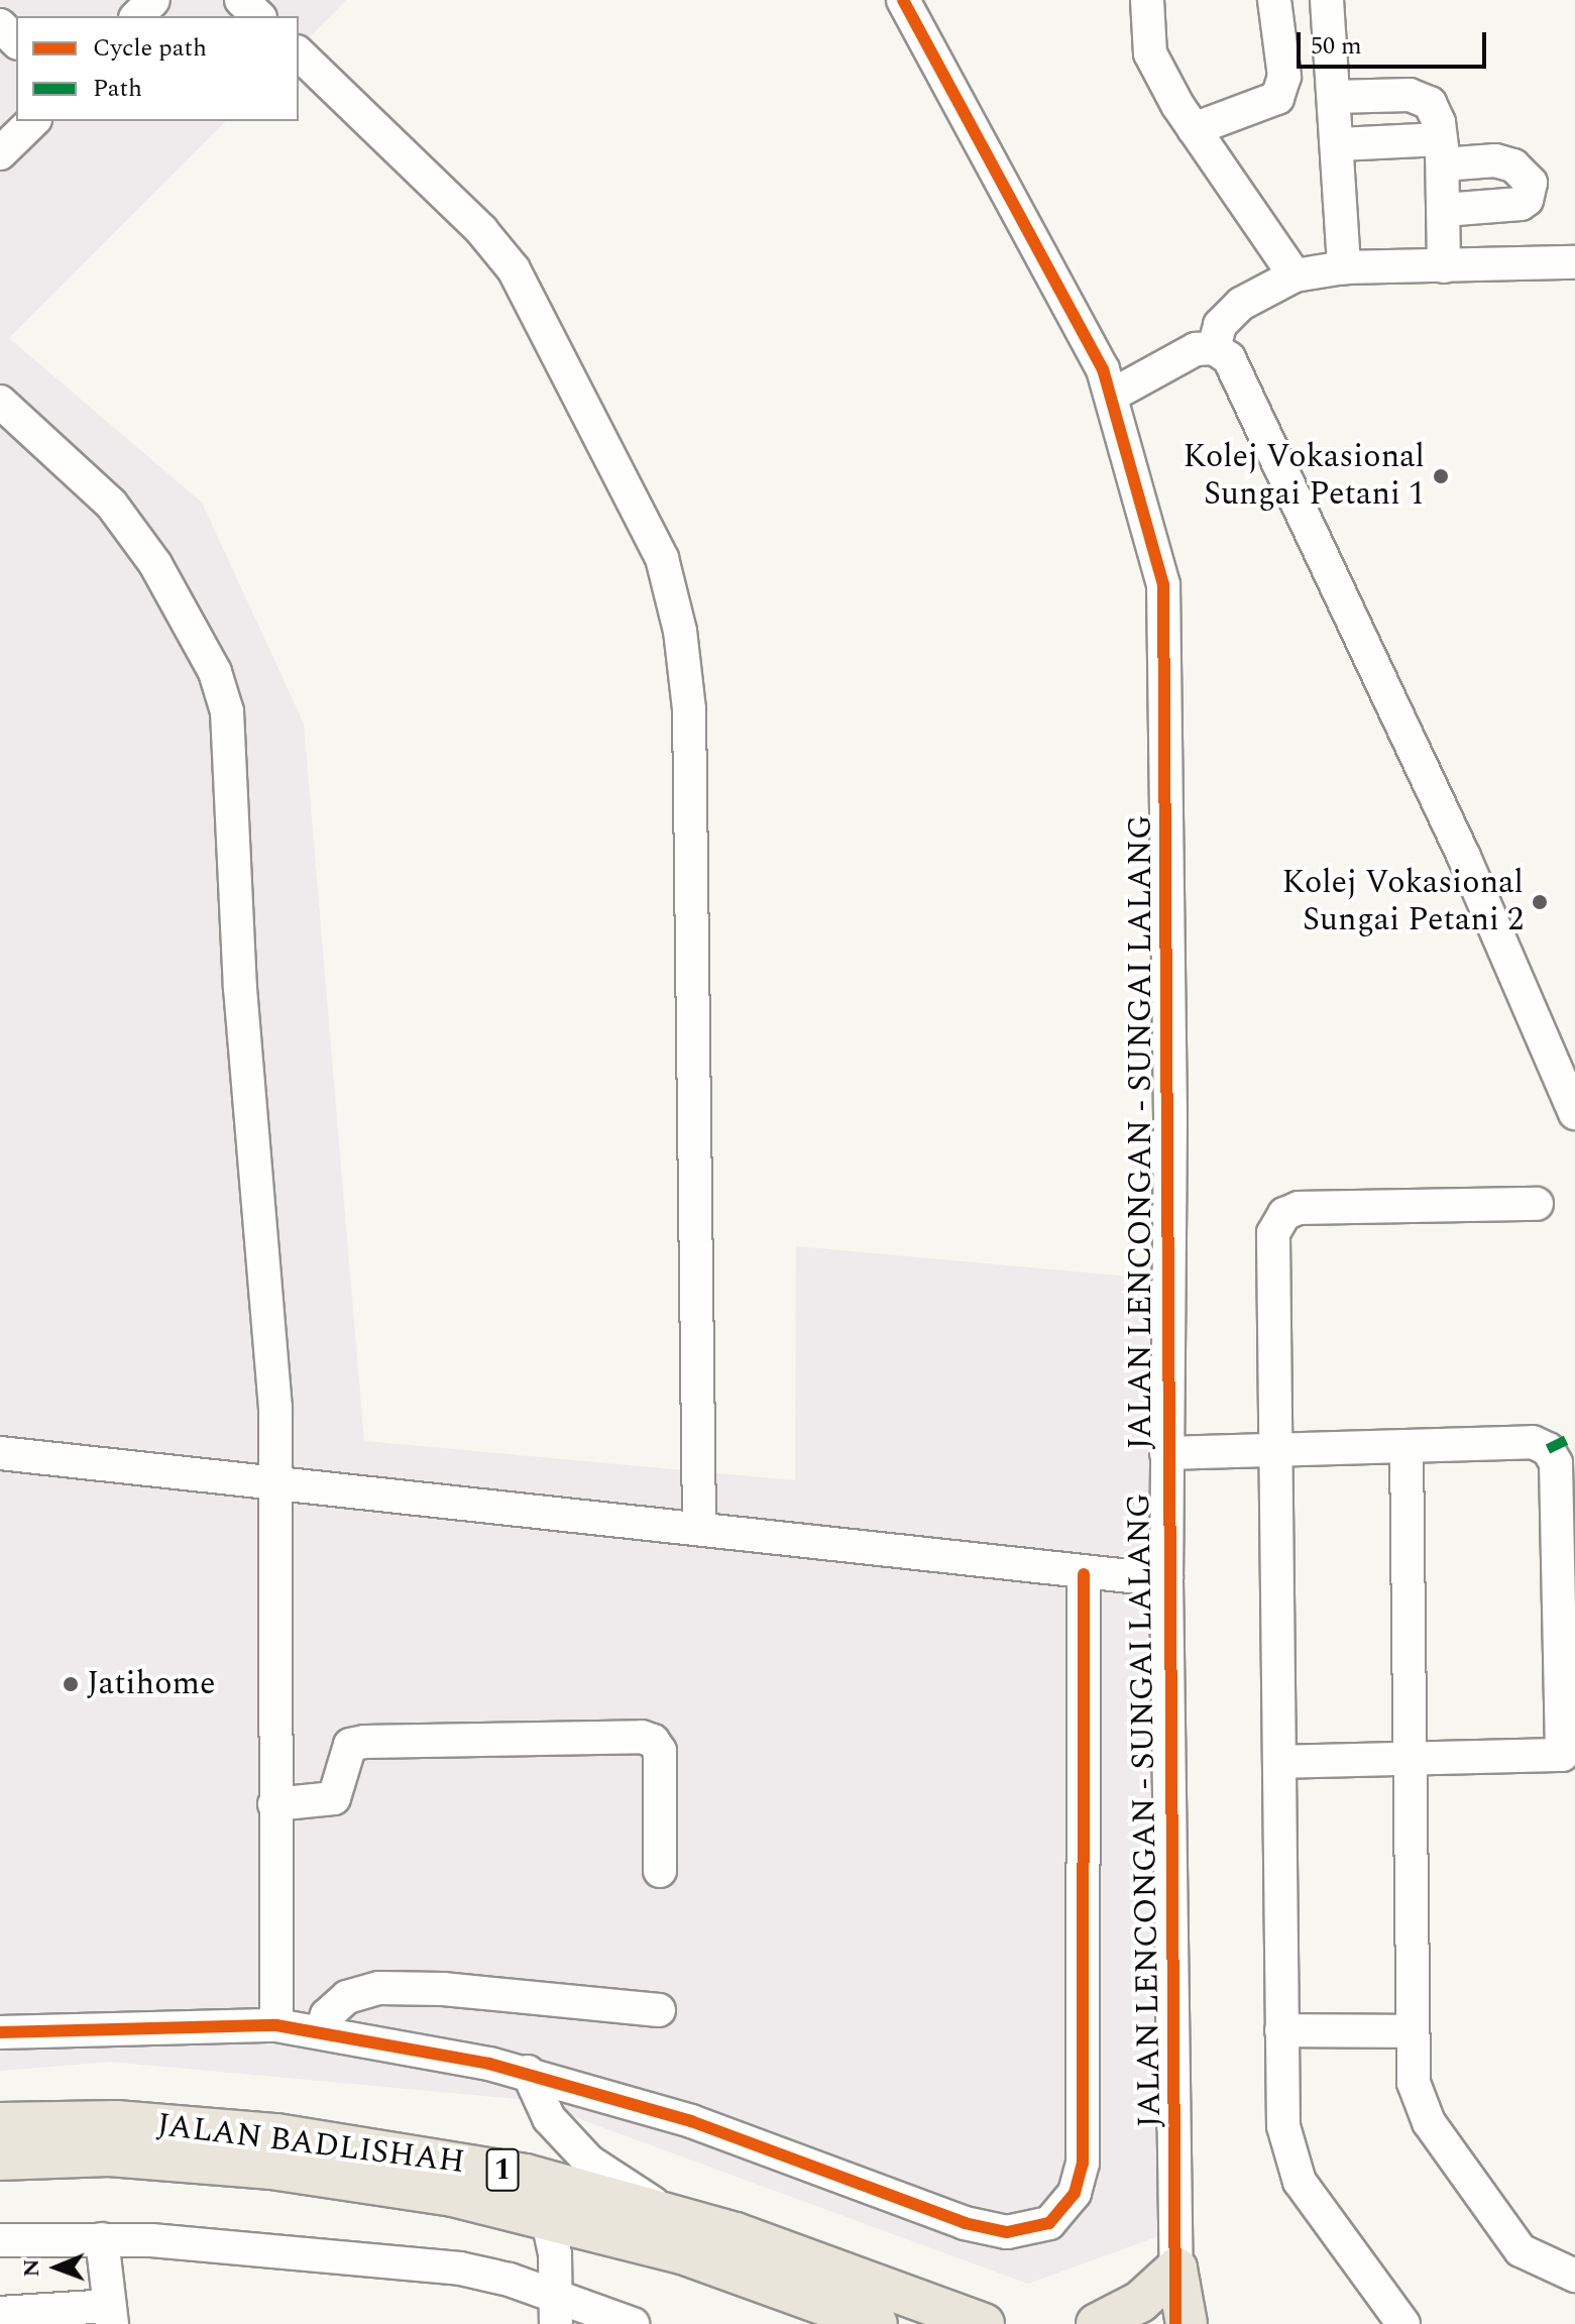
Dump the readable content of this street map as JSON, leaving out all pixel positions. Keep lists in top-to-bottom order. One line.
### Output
{"streets":{"main road":["JALAN BADLISHAH","1"],"street":["JALAN LENCONGAN - SUNGAI LALANG"]},"places":["Kolej Vokasional Sungai Petani 1","Kolej Vokasional Sungai Petani 2","Jatihome"],"legend":["Cycle path","Path"],"scale_bar":"50 m","north":"left"}
